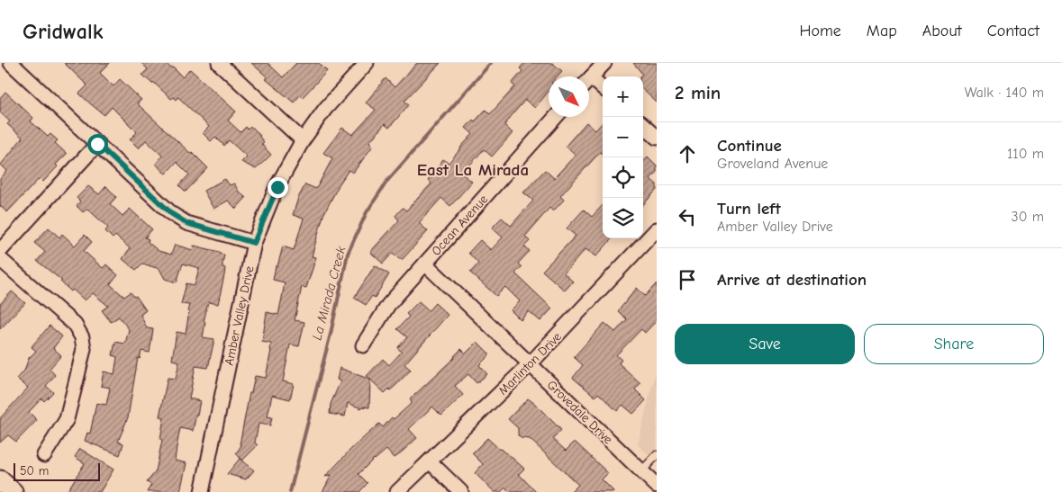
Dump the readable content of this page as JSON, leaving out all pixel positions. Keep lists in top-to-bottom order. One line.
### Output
{"streets":{"street":["Ocean Avenue","Amber Valley Drive","Marlinton Drive","Grovedale Drive"]},"crossings":[["Ocean Avenue","Grovedale Drive"],["Marlinton Drive","Grovedale Drive"]],"districts":["East La Mirada"],"water":["La Mirada Creek"],"scale_bar":"50 m","north":"bottom right","page":{"header":"Gridwalk","nav":["Home","Map","About","Contact"],"heading":["2 min","Walk · 140 m"],"map_buttons":["+","−"],"list":[["Continue","Groveland Avenue","110 m"],["Turn left","Amber Valley Drive","30 m"],"Arrive at destination"],"buttons":["Save","Share"],"scale":"50 m"}}
